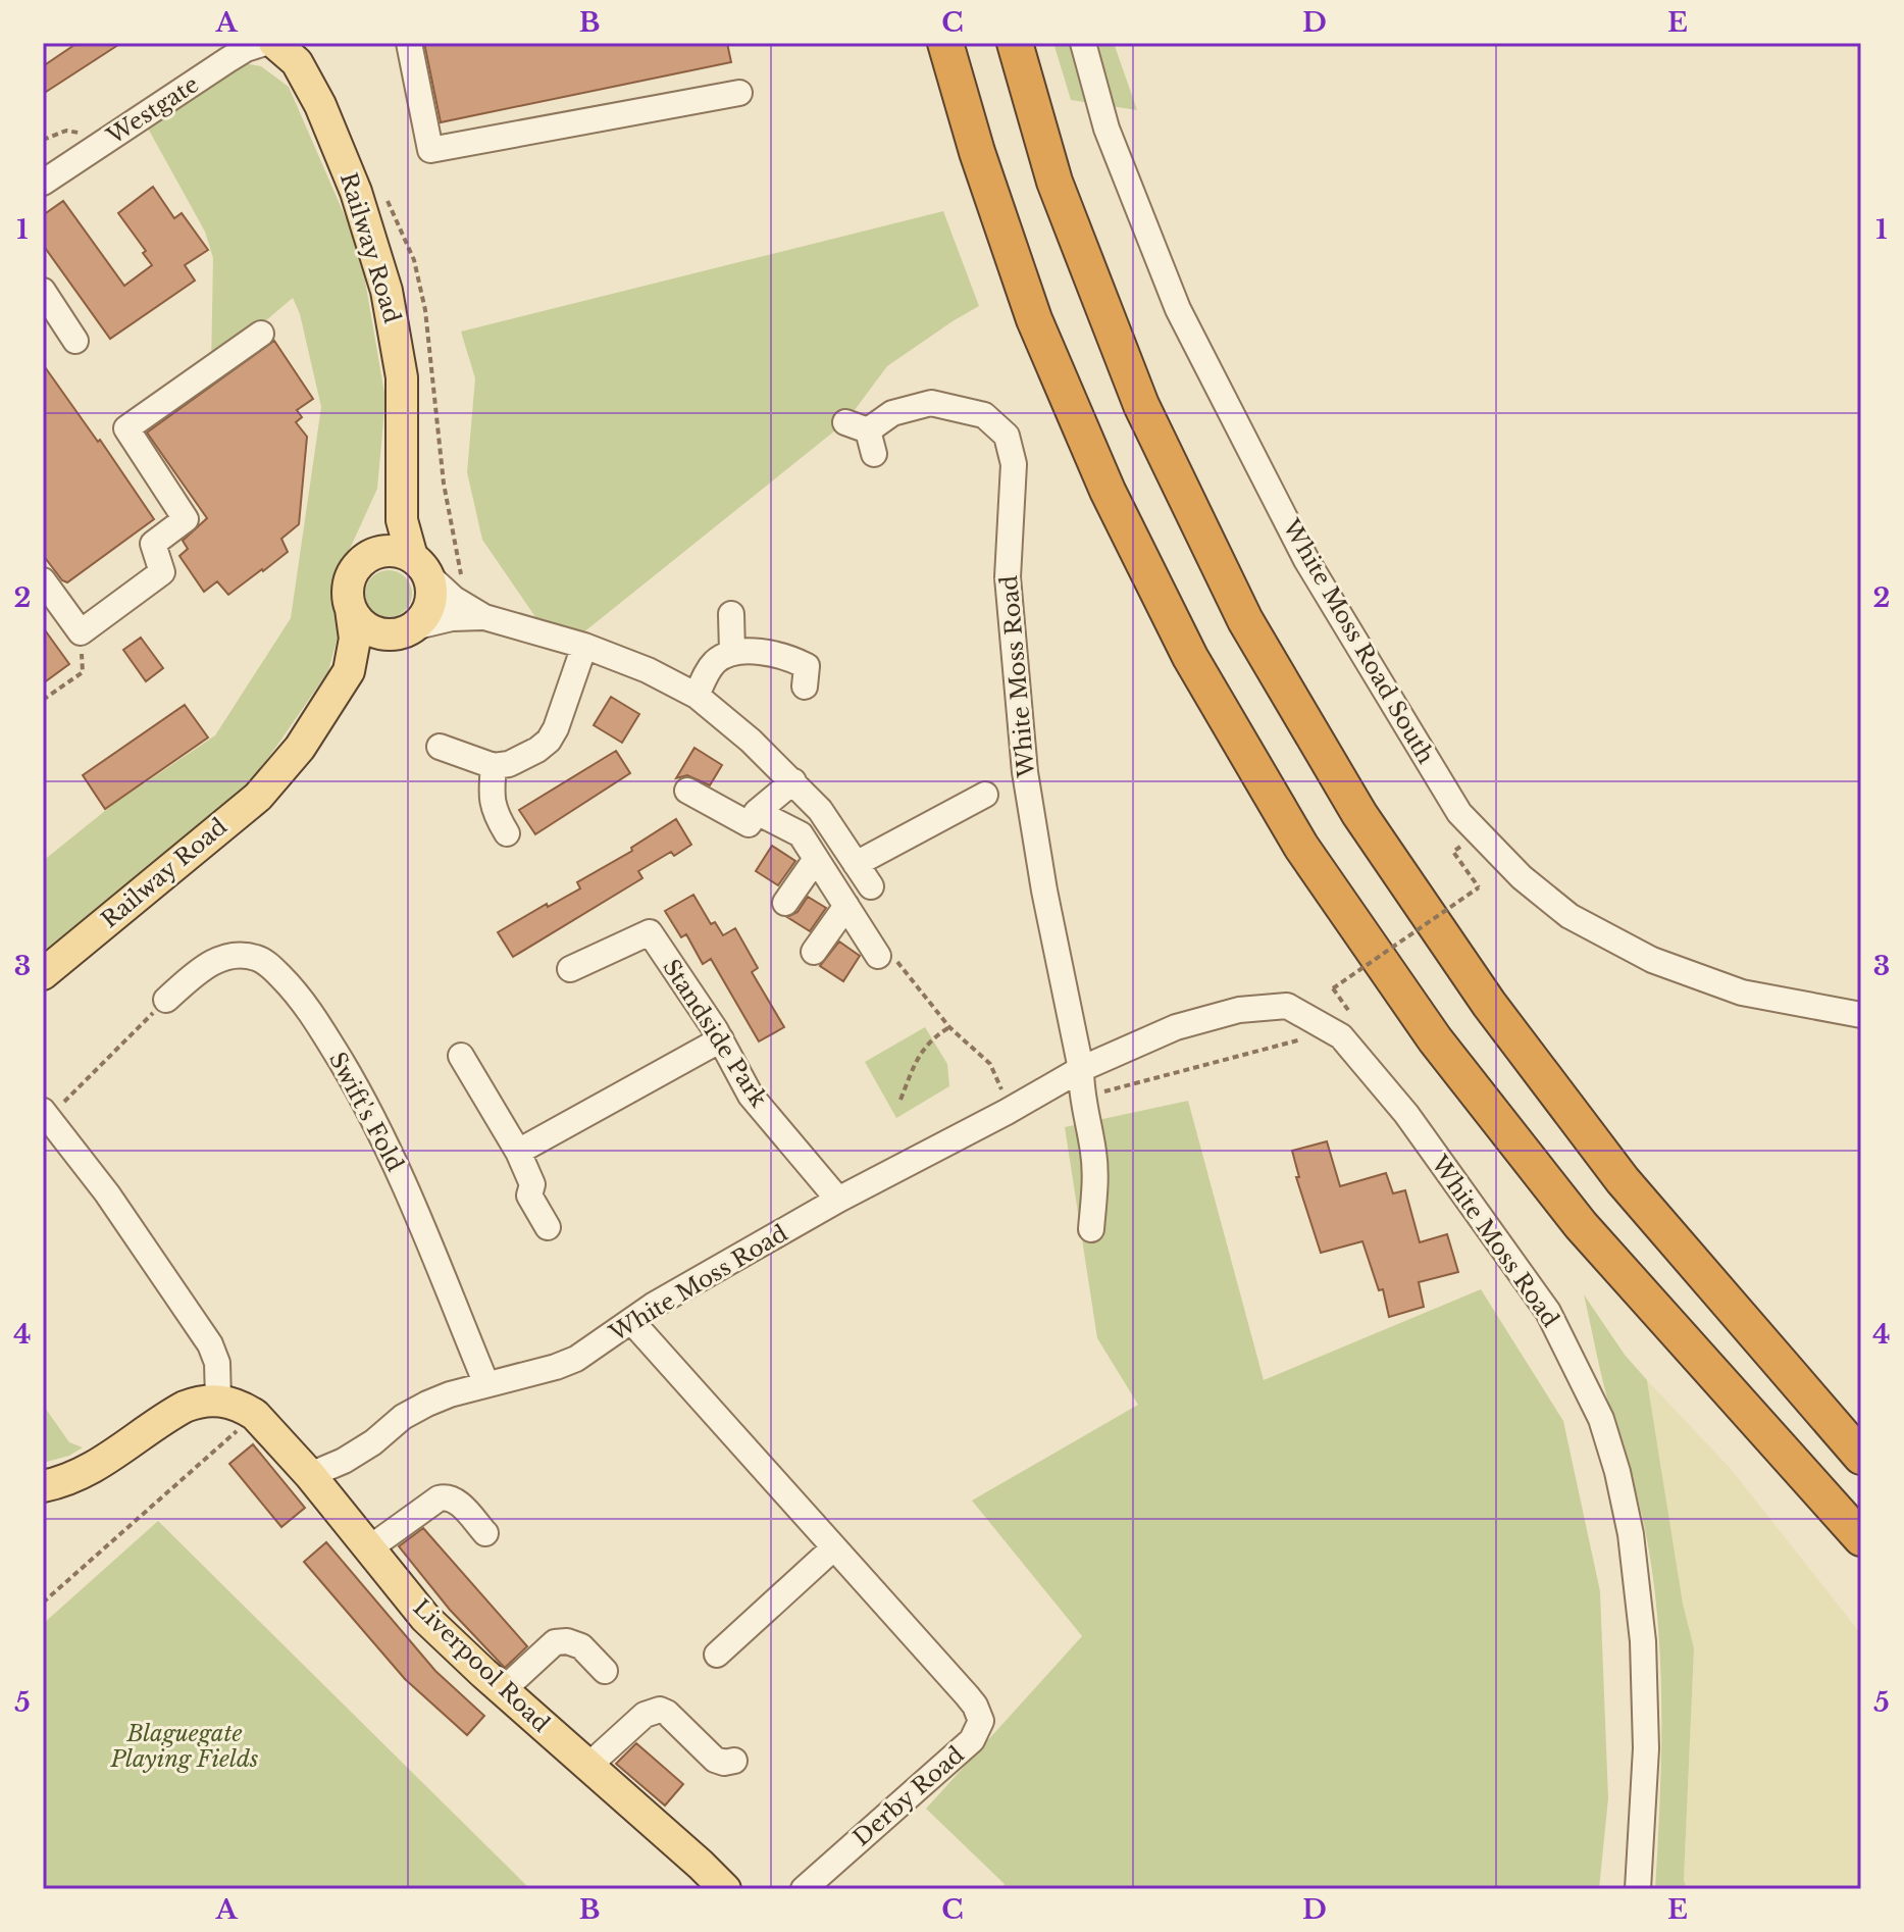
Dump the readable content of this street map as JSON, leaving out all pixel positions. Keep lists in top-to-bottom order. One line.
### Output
{"streets":{"main road":["Railway Road","Liverpool Road"],"street":["Westgate","White Moss Road South","White Moss Road","Standside Park","Swift's Fold","Derby Road"]},"crossings":[["White Moss Road","Standside Park"],["White Moss Road","Swift's Fold"],["White Moss Road","Liverpool Road"],["White Moss Road","Derby Road"]],"parks":["Blaguegate Playing Fields"],"grid":{"columns":["A","B","C","D","E"],"rows":["1","2","3","4","5"]}}
